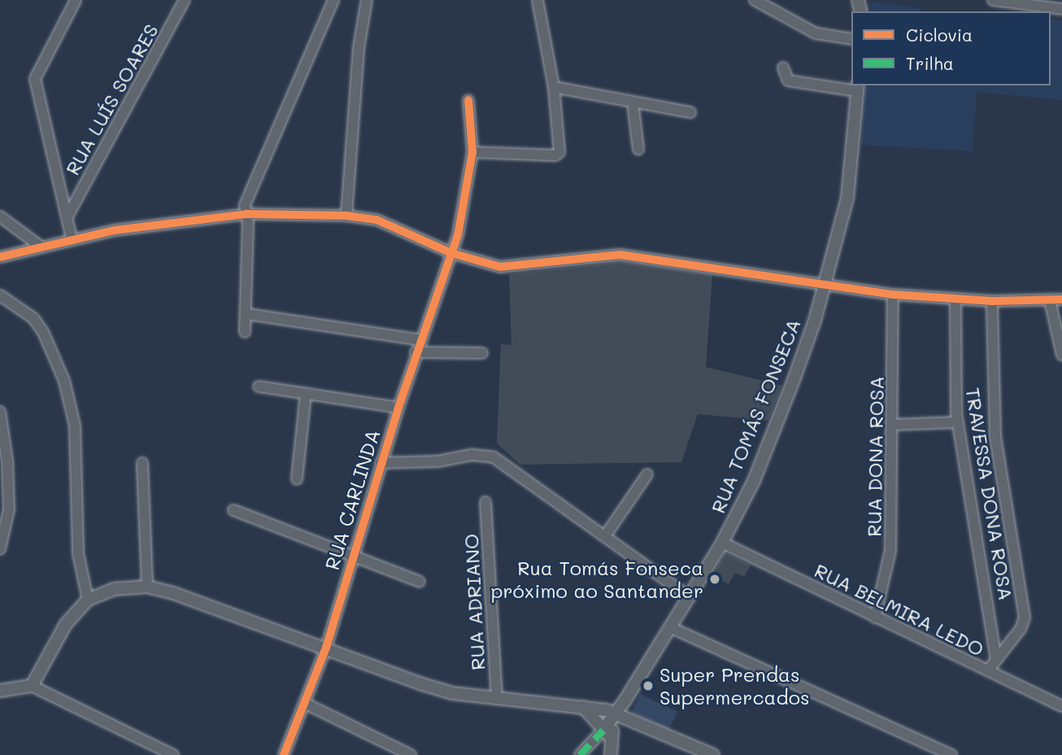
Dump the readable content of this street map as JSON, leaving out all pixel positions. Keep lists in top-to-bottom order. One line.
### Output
{"streets":{"main road":["RUA TOMÁS FONSECA"],"street":["RUA LUÍS SOARES","RUA DONA ROSA","TRAVESSA DONA ROSA","RUA CARLINDA","RUA ADRIANO","RUA BELMIRA LEDO"]},"crossings":[["RUA TOMÁS FONSECA","RUA BELMIRA LEDO"],["RUA DONA ROSA","RUA BELMIRA LEDO"]],"places":["Rua Tomás Fonseca próximo ao Santander","Super Prendas Supermercados"],"legend":["Ciclovia","Trilha"]}
